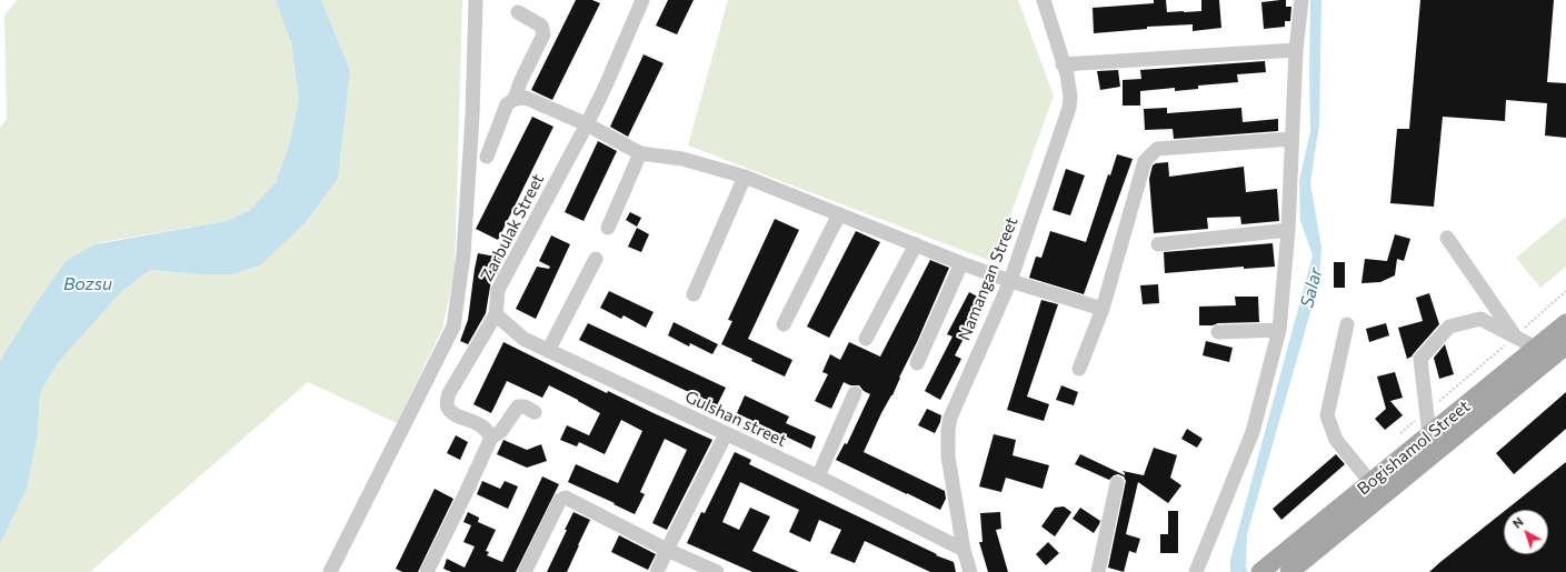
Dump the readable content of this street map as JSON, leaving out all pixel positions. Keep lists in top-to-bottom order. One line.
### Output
{"streets":{"main road":["Bogishamol Street"],"street":["Zarbulak Street","Namangan Street","Gulshan street"]},"crossings":[["Zarbulak Street","Gulshan street"],["Namangan Street","Gulshan street"]],"water":["Bozsu","Salar"],"north":"top left"}
